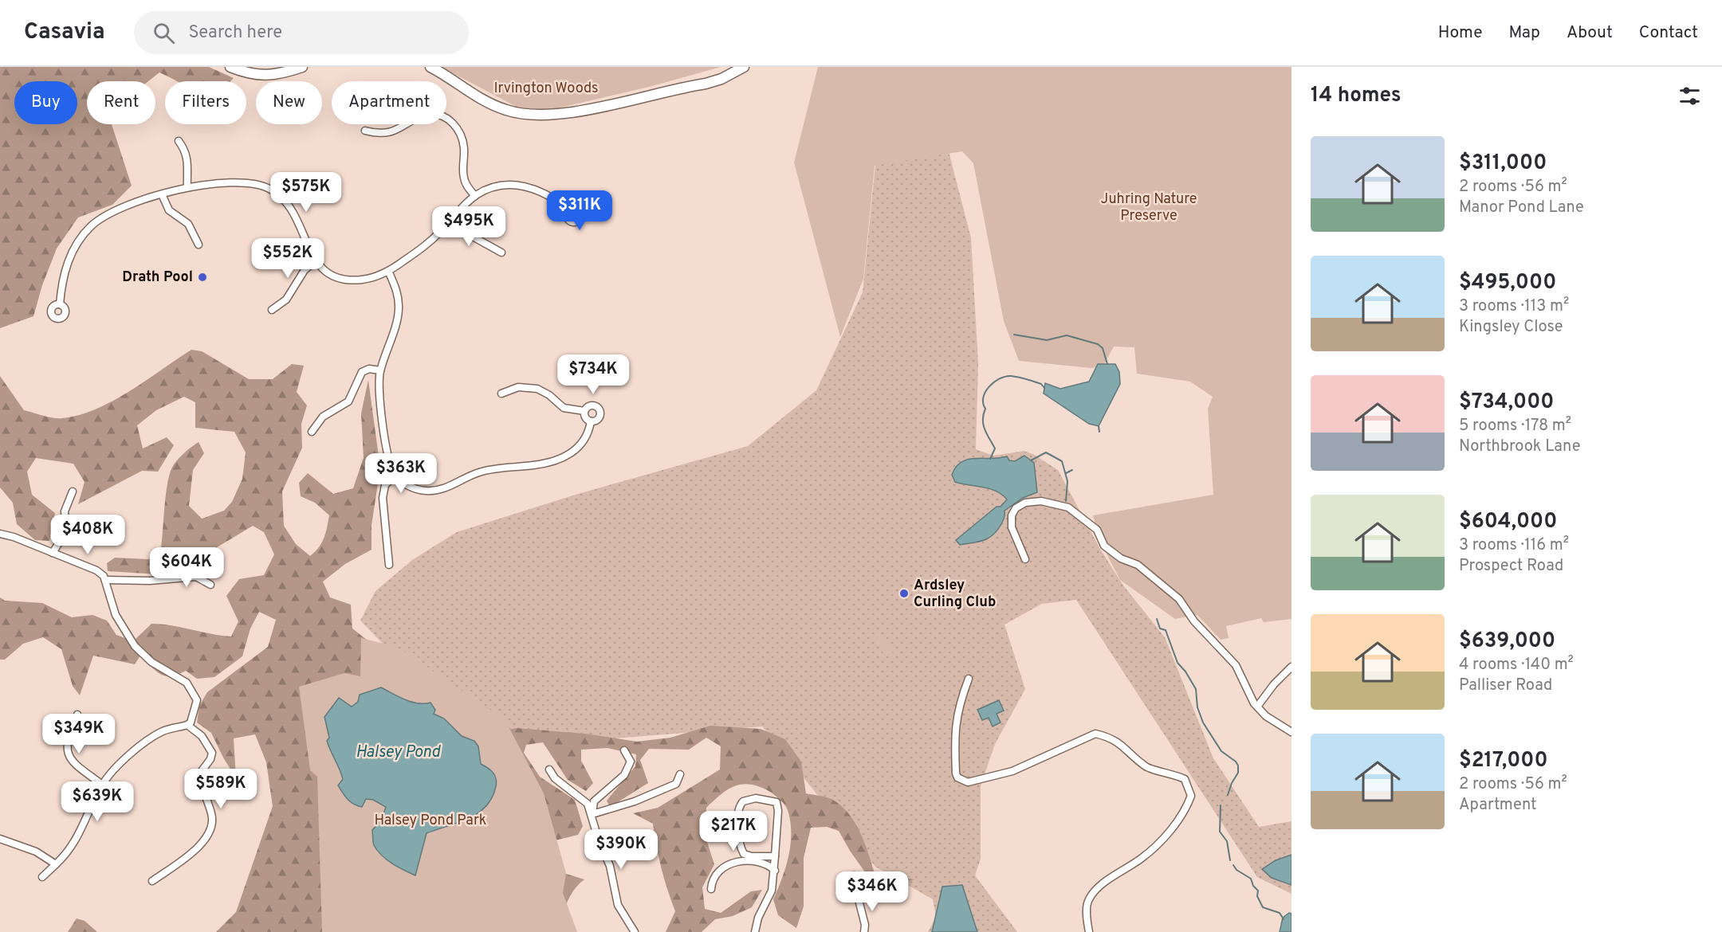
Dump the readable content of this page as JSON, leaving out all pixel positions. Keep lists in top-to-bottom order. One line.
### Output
{"water":["Halsey Pond"],"parks":["Irvington Woods","Juhring Nature Preserve","Halsey Pond Park"],"places":["Drath Pool","Ardsley Curling Club"],"page":{"header":"Casavia","search":"Search here","nav":["Home","Map","About","Contact"],"heading":"14 homes","chip":["Buy","Rent","Filters","New","Apartment"],"list":[{"name":"$311,000","note":"2 rooms · 56 m² · Manor Pond Lane"},{"name":"$495,000","note":"3 rooms · 113 m² · Kingsley Close"},{"name":"$734,000","note":"5 rooms · 178 m² · Northbrook Lane"},{"name":"$604,000","note":"3 rooms · 116 m² · Prospect Road"},{"name":"$639,000","note":"4 rooms · 140 m² · Palliser Road"},{"name":"$217,000","note":"2 rooms · 56 m² · Apartment"}],"price":["$575K","$311K","$495K","$552K","$734K","$363K","$408K","$604K","$349K","$589K","$639K","$217K","$390K","$346K"]}}
